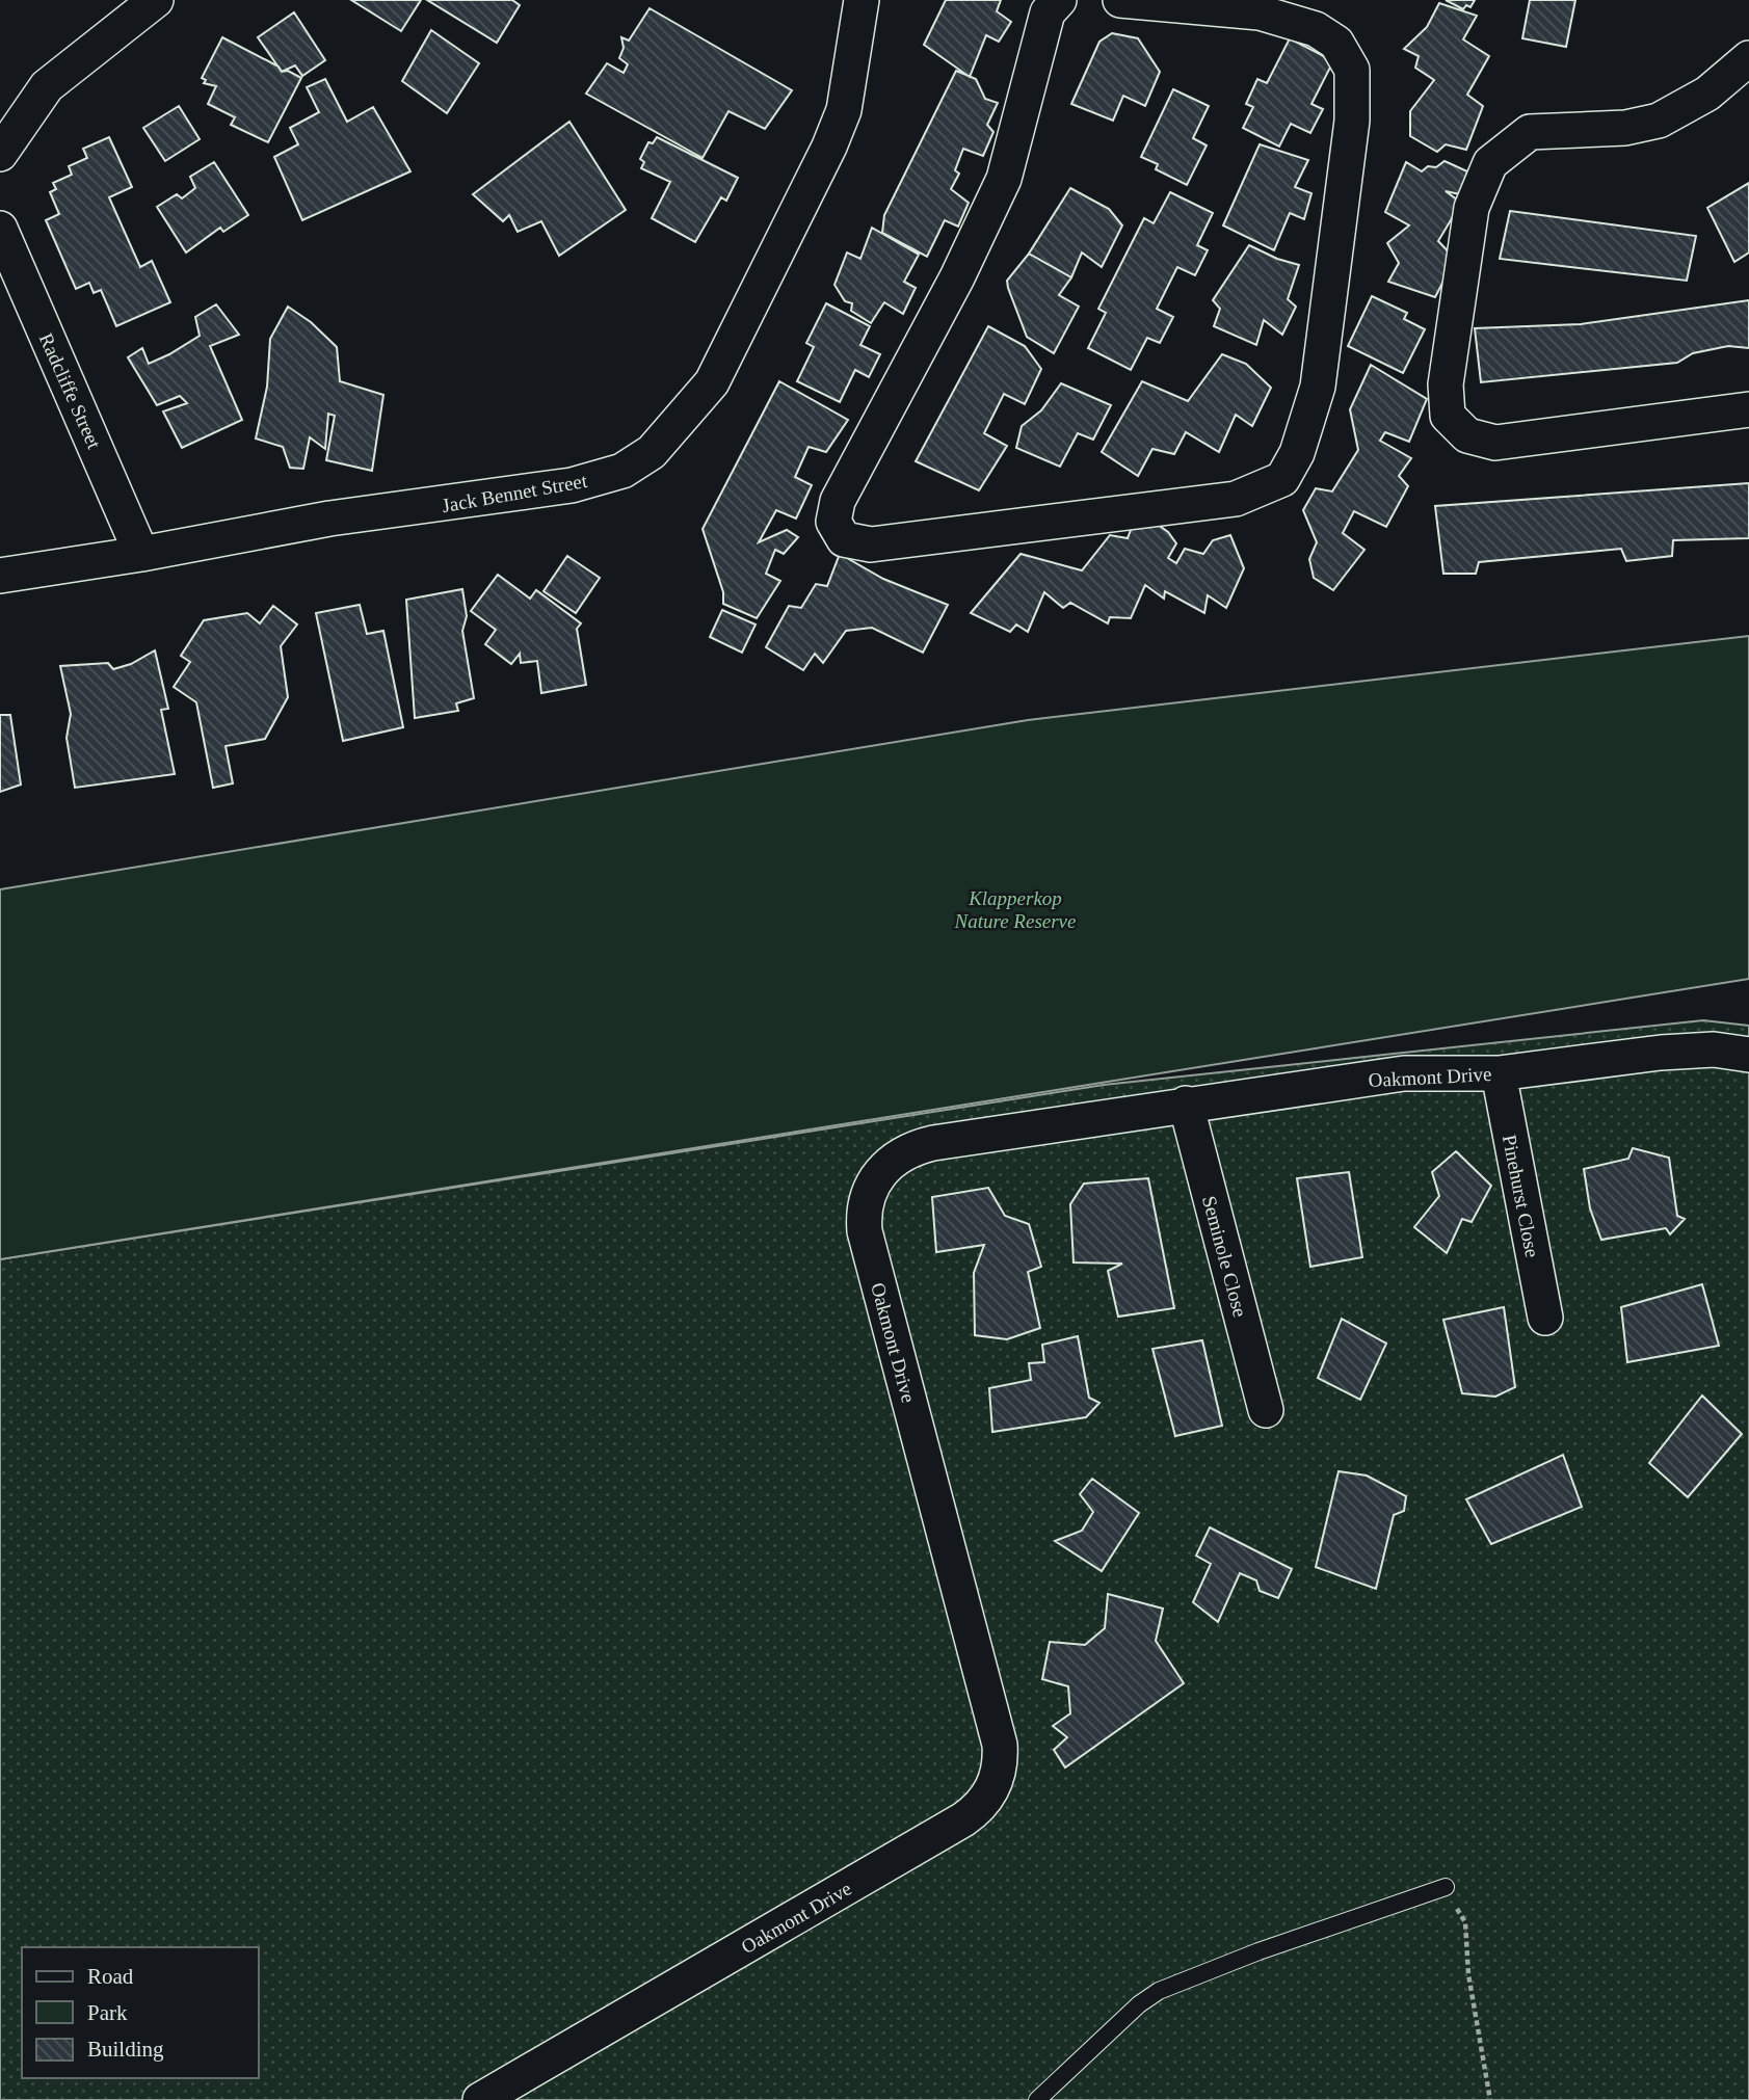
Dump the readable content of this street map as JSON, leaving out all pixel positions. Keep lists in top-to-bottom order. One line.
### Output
{"streets":{"street":["Radcliffe Street","Jack Bennet Street","Oakmont Drive","Pinehurst Close","Seminole Close"]},"crossings":[["Radcliffe Street","Jack Bennet Street"],["Oakmont Drive","Pinehurst Close"],["Oakmont Drive","Seminole Close"]],"parks":["Klapperkop Nature Reserve"],"legend":["Road","Park","Building"]}
